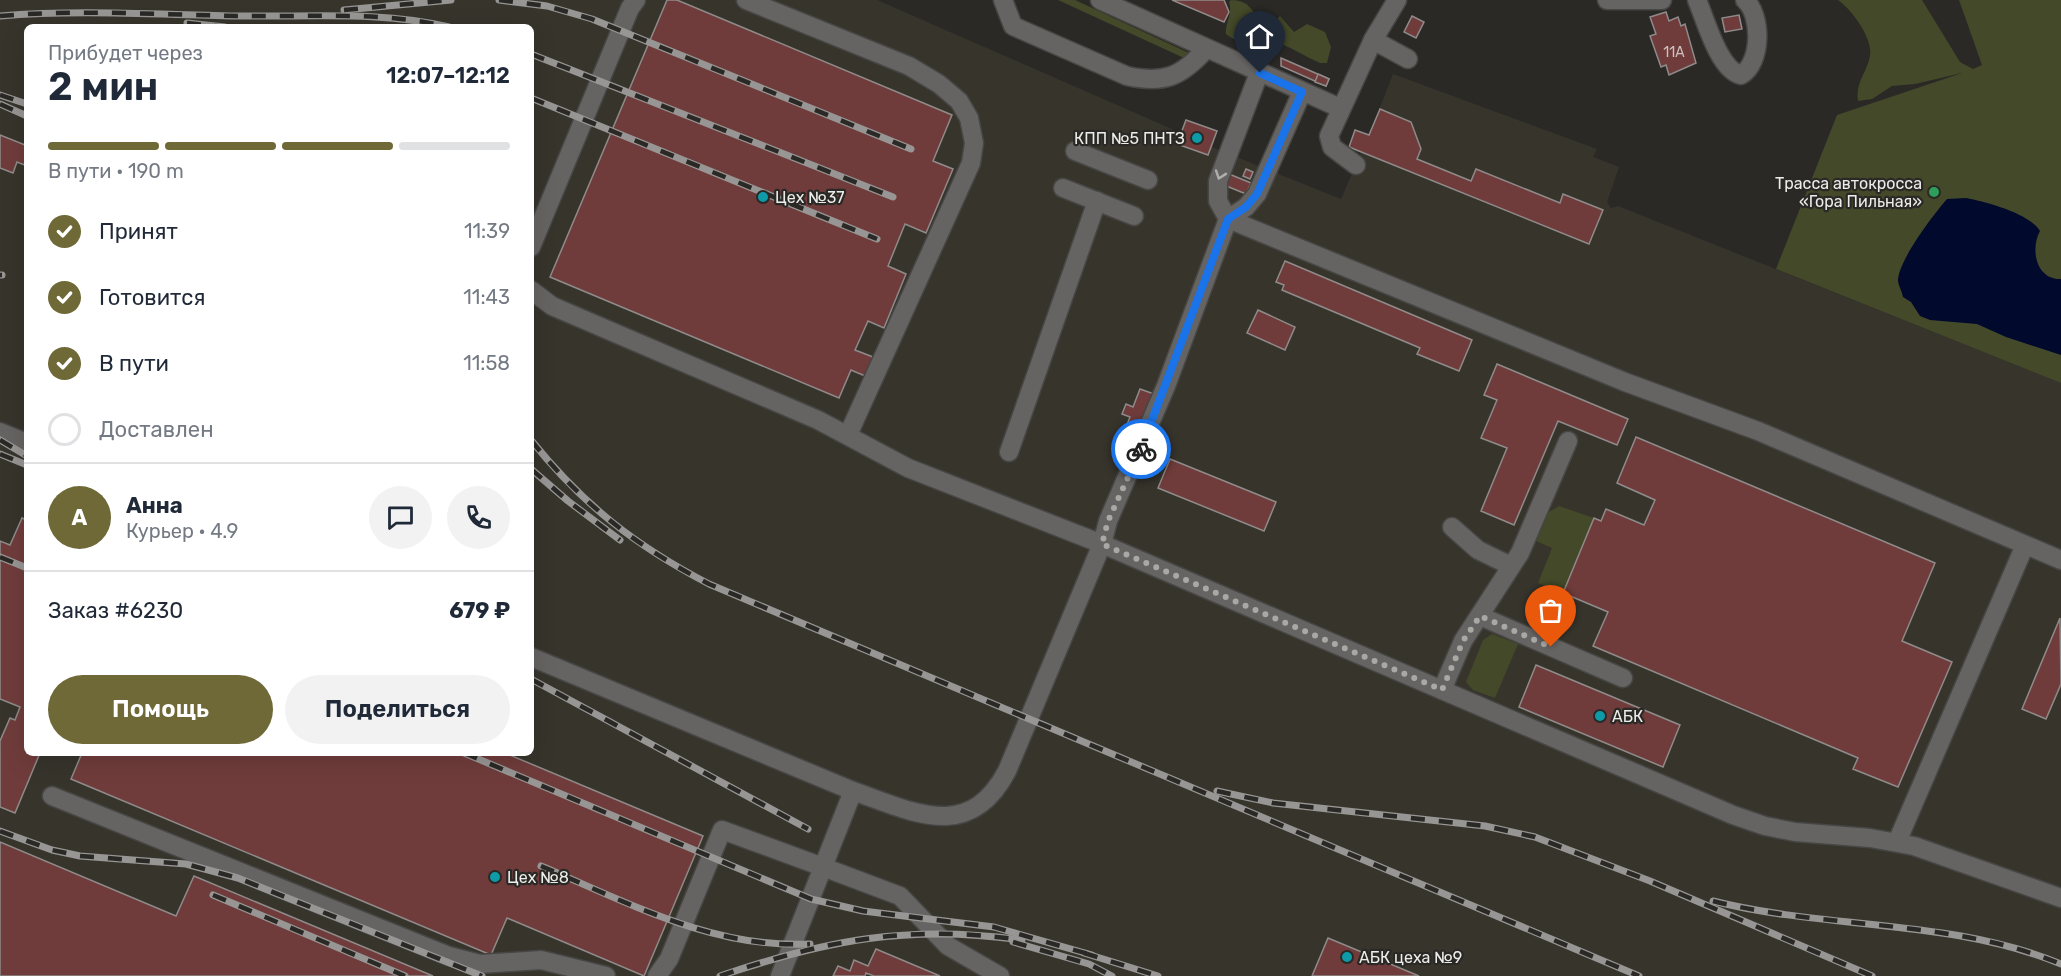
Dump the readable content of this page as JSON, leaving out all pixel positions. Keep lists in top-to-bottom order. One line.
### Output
{"places":["КПП №5 ПНТЗ","Трасса автокросса «Гора Пильная»","Цех №37","АБК","Цех №8","АБК цеха №9"],"house_numbers":["11А"],"page":{"heading":["2 мин","Прибудет через","12:07–12:12"],"panel":["Анна","Курьер · 4.9","Заказ #6230","679 ₽"],"bar":"В пути · 190 m","list":[["Принят","11:39"],["Готовится","11:43"],["В пути","11:58"],"Доставлен"],"round":"А","buttons":["Помощь","Поделиться"]}}
